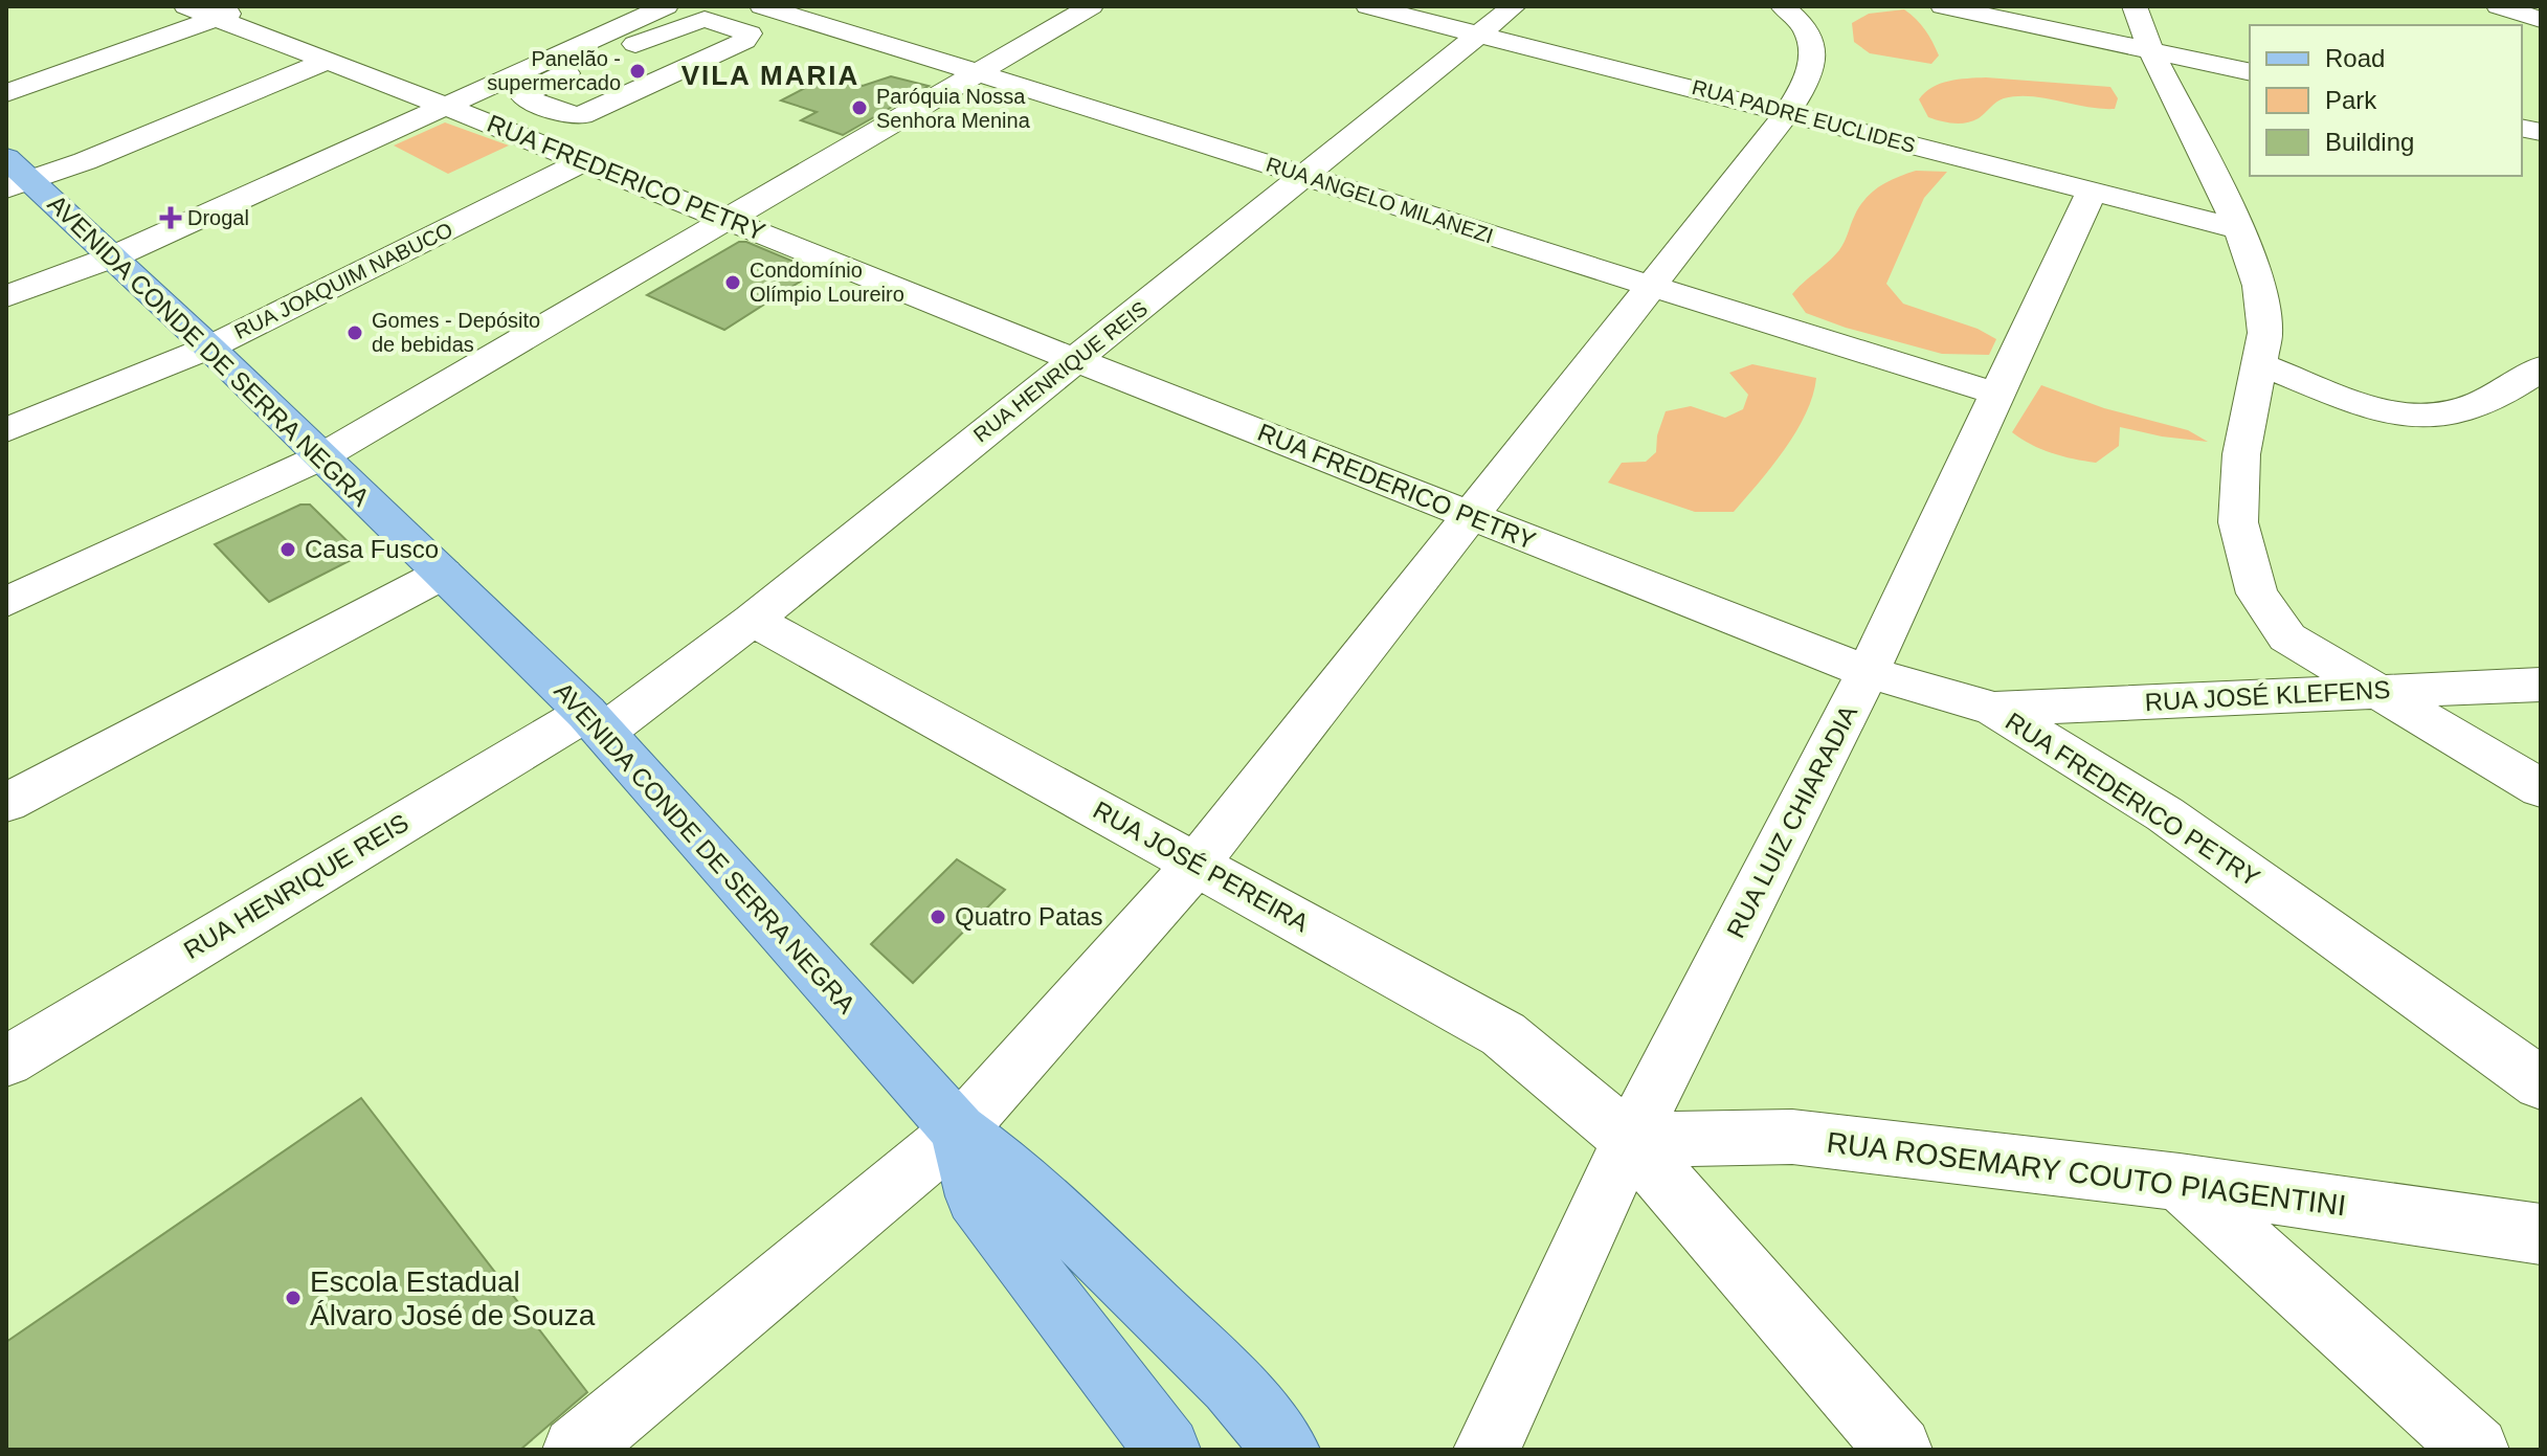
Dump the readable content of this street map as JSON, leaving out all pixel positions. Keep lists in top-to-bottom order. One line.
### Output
{"streets":{"main road":["AVENIDA CONDE DE SERRA NEGRA"],"street":["RUA PADRE EUCLIDES","RUA FREDERICO PETRY","RUA ANGELO MILANEZI","RUA JOAQUIM NABUCO","RUA HENRIQUE REIS","RUA JOSÉ KLEFENS","RUA LUIZ CHIARADIA","RUA JOSÉ PEREIRA","RUA ROSEMARY COUTO PIAGENTINI"]},"crossings":[["RUA PADRE EUCLIDES","RUA HENRIQUE REIS"],["RUA PADRE EUCLIDES","RUA LUIZ CHIARADIA"],["RUA FREDERICO PETRY","RUA JOAQUIM NABUCO"],["RUA FREDERICO PETRY","RUA HENRIQUE REIS"],["RUA FREDERICO PETRY","RUA JOSÉ KLEFENS"],["RUA FREDERICO PETRY","RUA LUIZ CHIARADIA"],["RUA ANGELO MILANEZI","RUA HENRIQUE REIS"],["RUA ANGELO MILANEZI","RUA LUIZ CHIARADIA"],["RUA JOAQUIM NABUCO","AVENIDA CONDE DE SERRA NEGRA"],["AVENIDA CONDE DE SERRA NEGRA","RUA HENRIQUE REIS"],["RUA HENRIQUE REIS","RUA JOSÉ PEREIRA"],["RUA LUIZ CHIARADIA","RUA JOSÉ PEREIRA"],["RUA LUIZ CHIARADIA","RUA ROSEMARY COUTO PIAGENTINI"],["RUA JOSÉ PEREIRA","RUA ROSEMARY COUTO PIAGENTINI"]],"districts":["VILA MARIA"],"places":{"other":["Panelão - supermercado","Paróquia Nossa Senhora Menina","Condomínio Olímpio Loureiro","Gomes - Depósito de bebidas","Casa Fusco","Quatro Patas","Escola Estadual Álvaro José de Souza"],"health":["Drogal"]},"legend":["Road","Park","Building"]}
